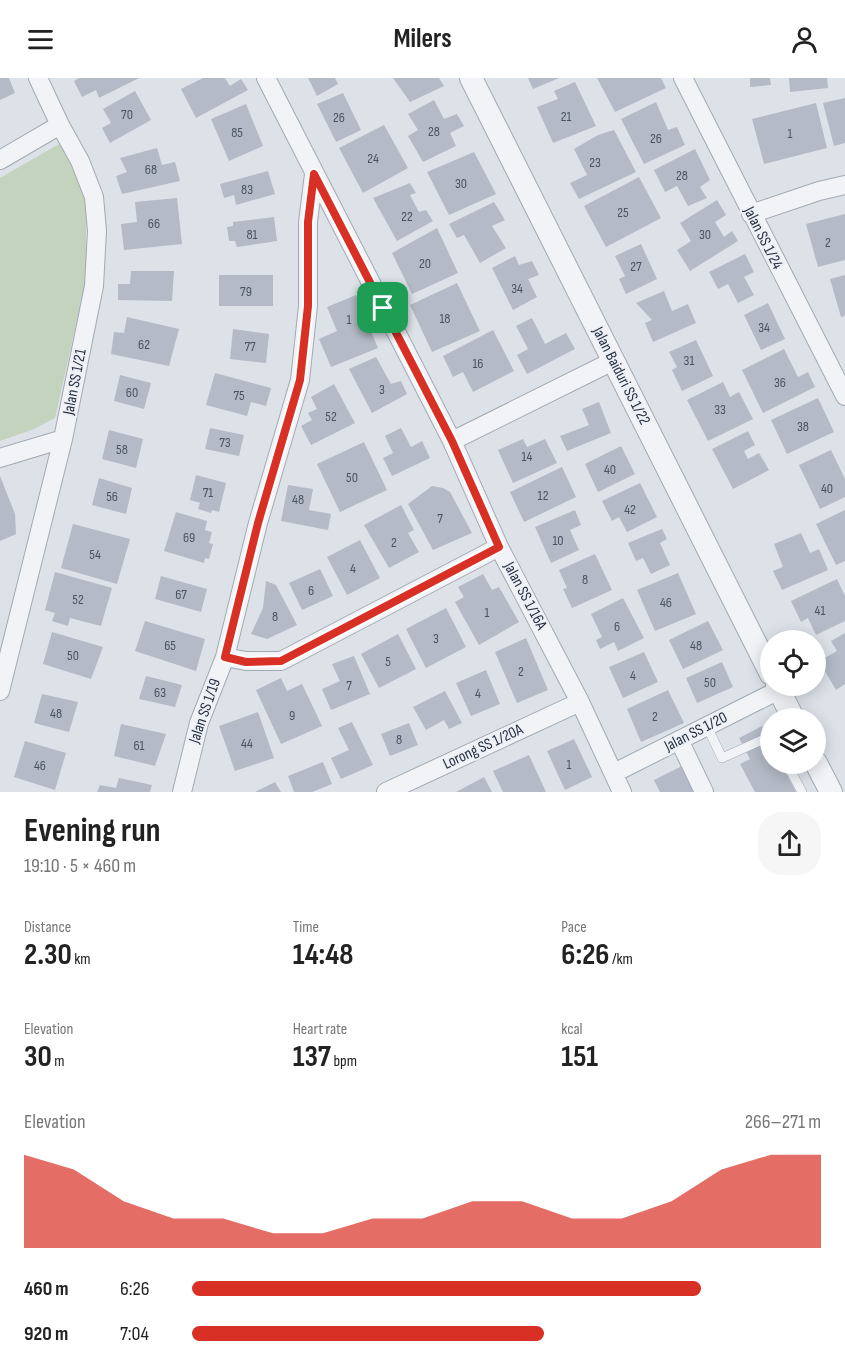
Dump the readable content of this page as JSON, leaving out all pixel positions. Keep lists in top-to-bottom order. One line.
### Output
{"streets":{"street":["Jalan SS 1/24","Jalan Baiduri SS 1/22","Jalan SS 1/21","Jalan SS 1/16A","Jalan SS 1/19","Jalan SS 1/20","Lorong SS 1/20A"]},"crossings":[["Jalan SS 1/16A","Jalan SS 1/19"],["Jalan SS 1/16A","Jalan SS 1/20"],["Jalan SS 1/16A","Lorong SS 1/20A"]],"house_numbers":["70","21","26","28","85","1","26","24","23","68","28","30","83","25","22","66","81","30","2","20","27","34","79","18","1","34","62","77","31","16","36","3","60","75","33","52","38","73","58","14","40","50","40","71","12","56","48","42","7","69","10","2","54","4","8","6","67","52","46","41","1","8","6","3","65","48","50","5","2","4","50","7","63","4","48","9","2","8","44","61","1","46"],"page":{"header":"Milers","heading":["Evening run","19:10 · 5 × 460 m"],"stats":[["Distance","2.30 km"],["Time","14:48"],["Pace","6:26 /km"],["Elevation","30 m"],["Heart rate","137 bpm"],["kcal","151"]],"chart":["Elevation","266–271 m"],"list":[{"name":"460 m","note":"6:26"},{"name":"920 m","note":"7:04"}]}}
